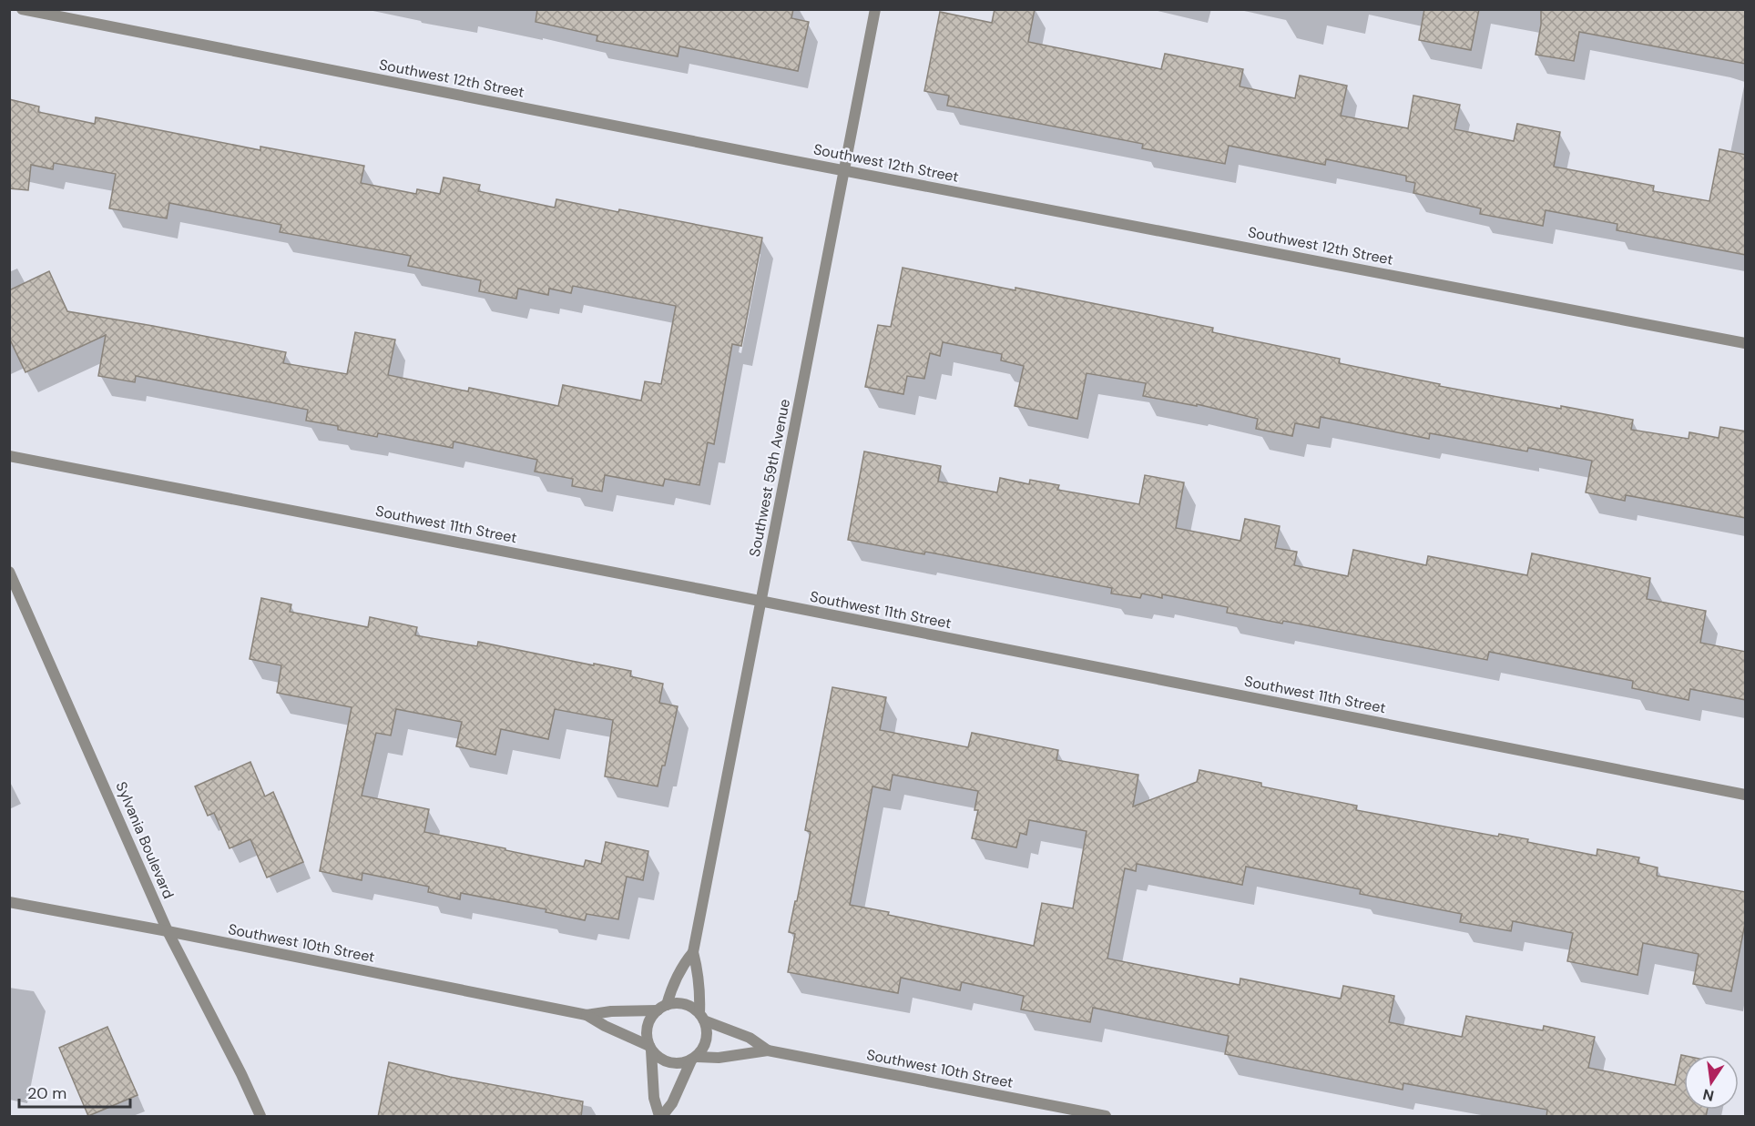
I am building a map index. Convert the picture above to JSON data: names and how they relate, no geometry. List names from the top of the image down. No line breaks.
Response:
{"streets":{"street":["Southwest 12th Street","Southwest 59th Avenue","Southwest 11th Street","Sylvania Boulevard","Southwest 10th Street"]},"crossings":[["Southwest 12th Street","Southwest 59th Avenue"],["Southwest 59th Avenue","Southwest 11th Street"],["Southwest 59th Avenue","Southwest 10th Street"],["Sylvania Boulevard","Southwest 10th Street"]],"scale_bar":"20 m","north":"bottom"}
